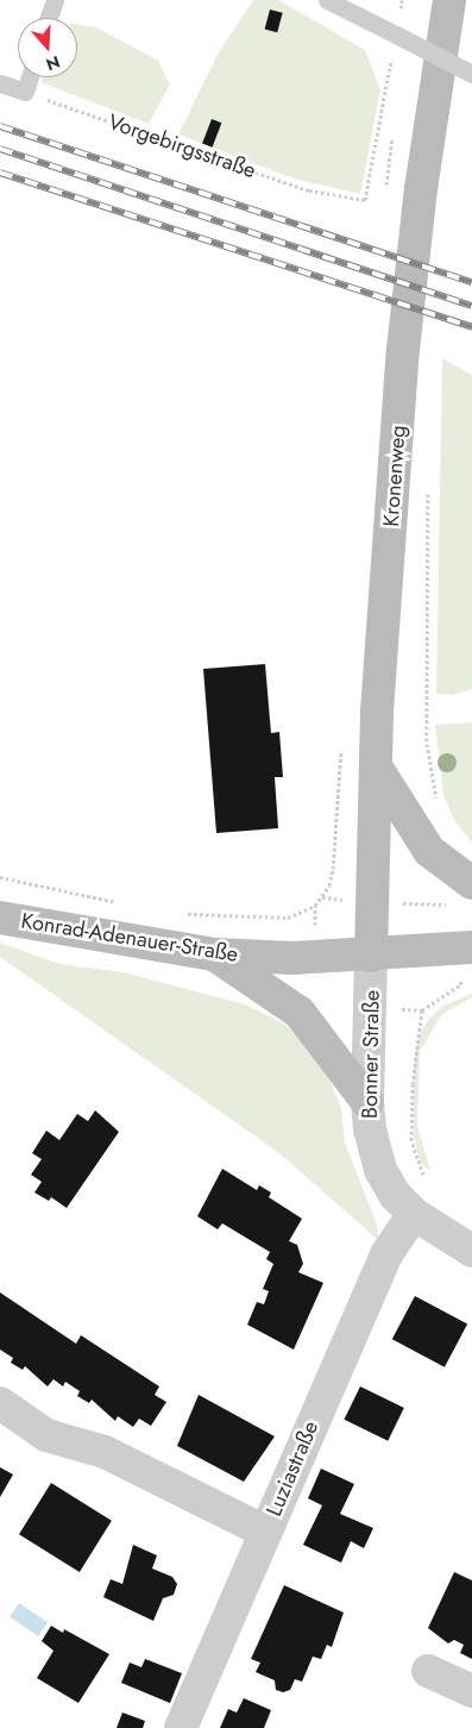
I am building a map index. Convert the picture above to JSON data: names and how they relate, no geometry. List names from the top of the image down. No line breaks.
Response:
{"streets":{"street":["Kronenweg","Konrad-Adenauer-Straße","Bonner Straße","Luziastraße"],"path":["Vorgebirgsstraße"]},"crossings":[["Kronenweg","Konrad-Adenauer-Straße"],["Kronenweg","Bonner Straße"],["Konrad-Adenauer-Straße","Bonner Straße"],["Bonner Straße","Luziastraße"]],"north":"bottom"}
